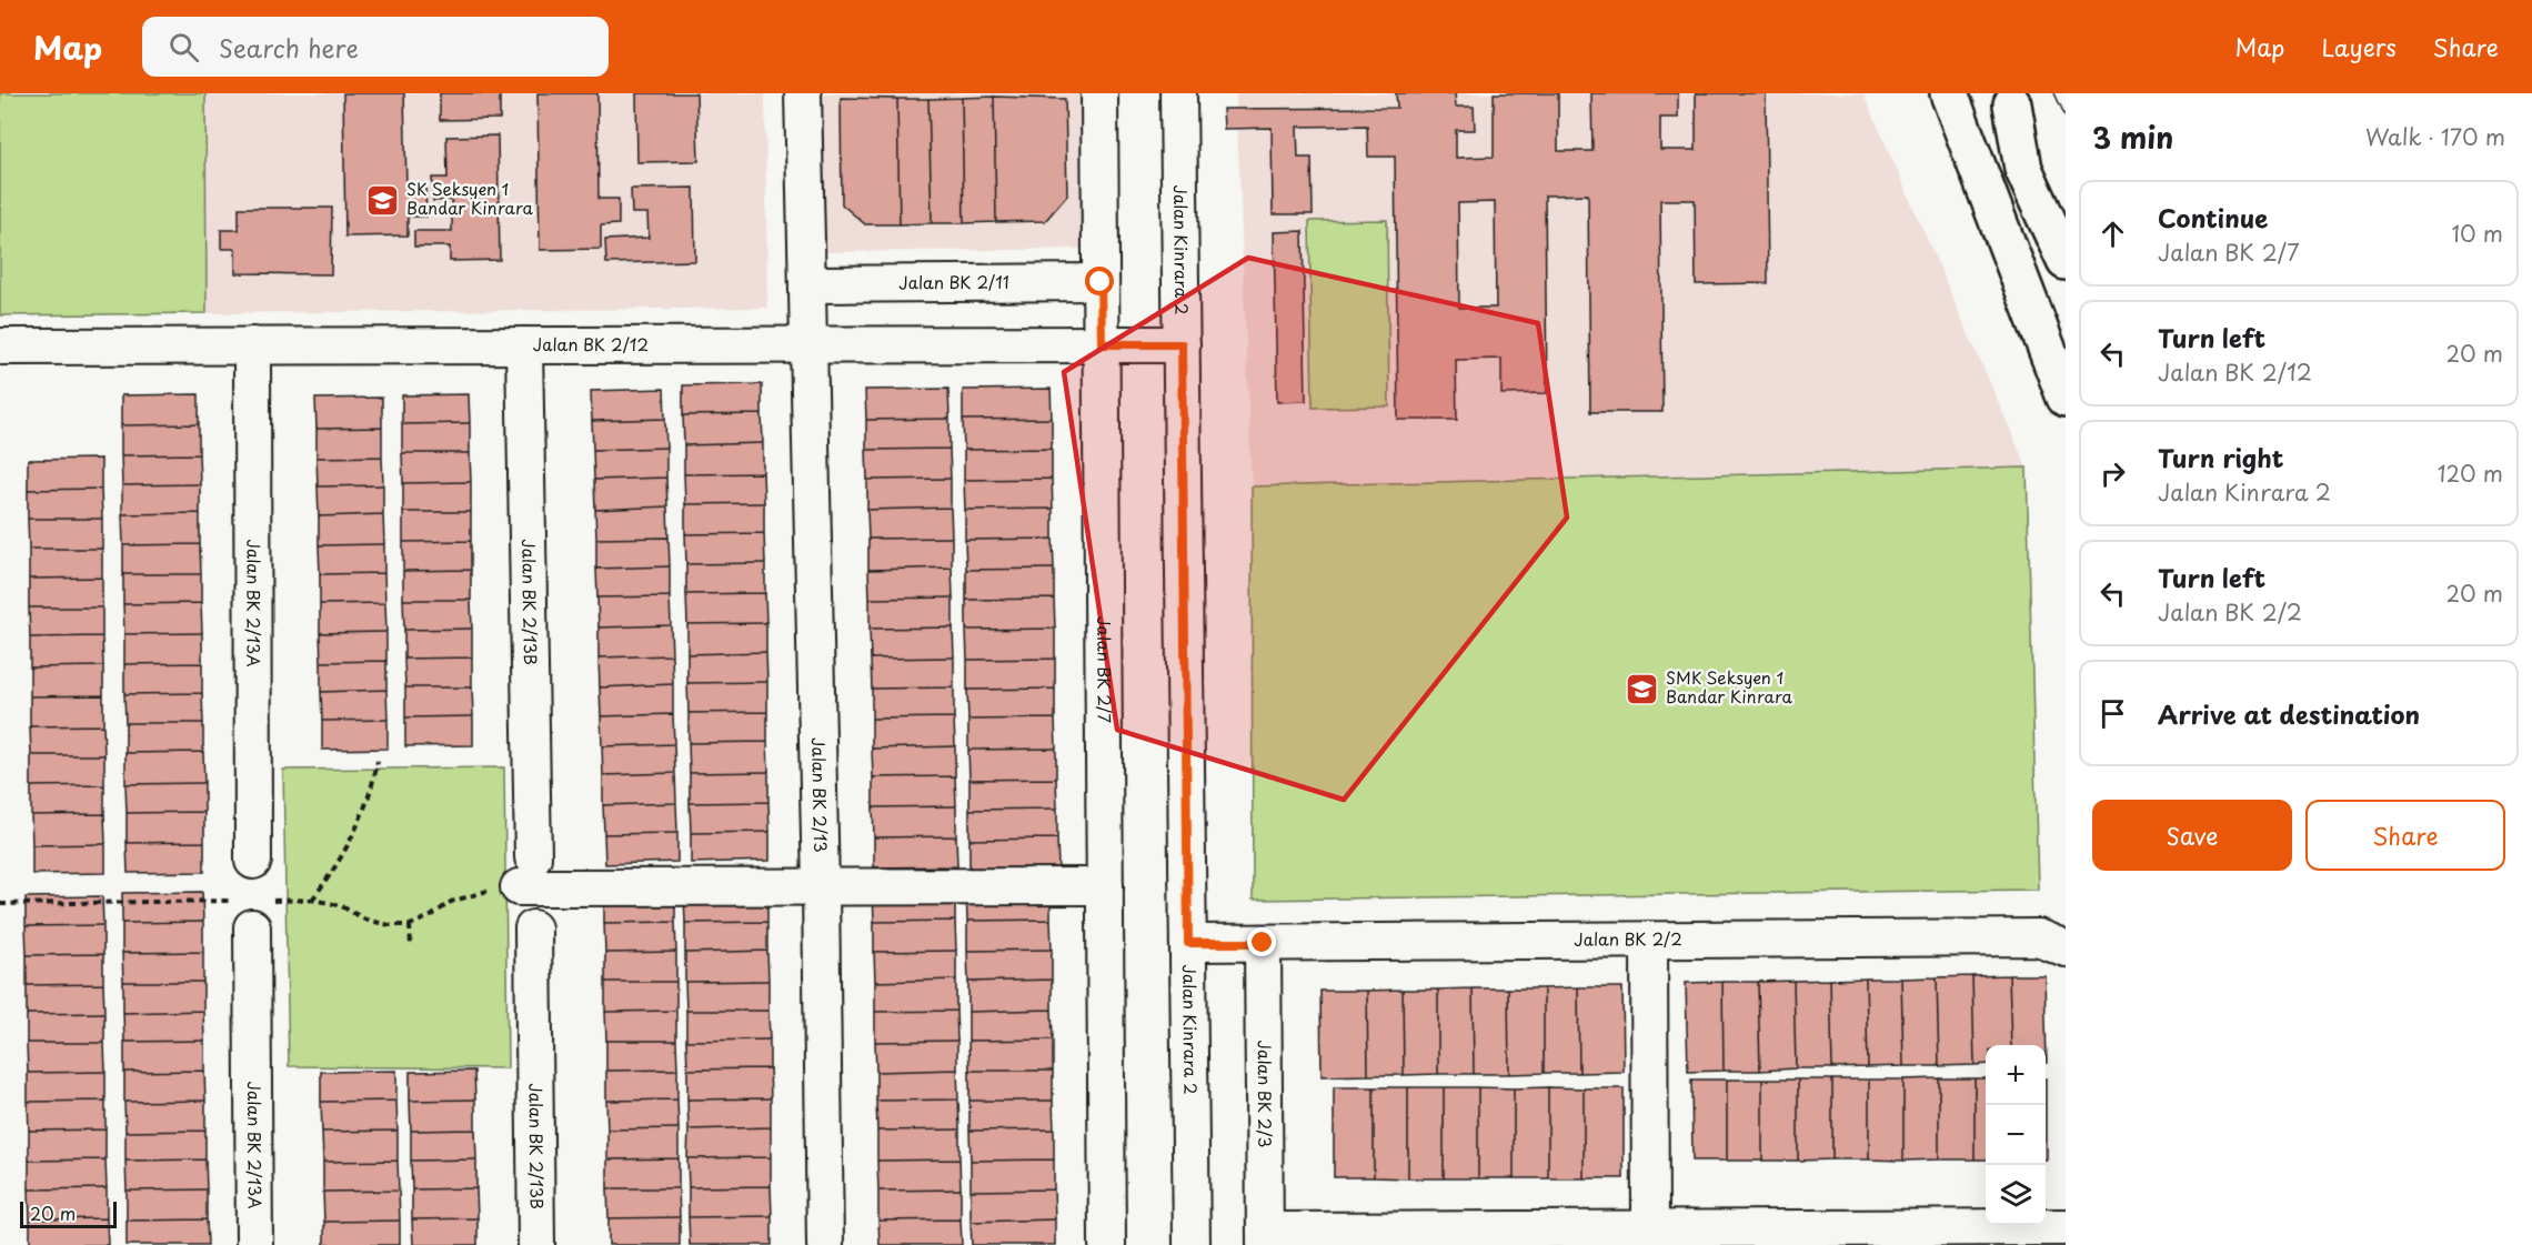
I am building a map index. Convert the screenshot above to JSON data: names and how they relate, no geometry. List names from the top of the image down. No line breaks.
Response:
{"streets":{"street":["Jalan Kinrara 2","Jalan BK 2/11","Jalan BK 2/12","Jalan BK 2/13B","Jalan BK 2/13A","Jalan BK 2/7","Jalan BK 2/13","Jalan BK 2/2","Jalan BK 2/3"]},"crossings":[["Jalan Kinrara 2","Jalan BK 2/12"],["Jalan Kinrara 2","Jalan BK 2/2"],["Jalan BK 2/11","Jalan BK 2/7"],["Jalan BK 2/12","Jalan BK 2/13B"],["Jalan BK 2/12","Jalan BK 2/13A"],["Jalan BK 2/12","Jalan BK 2/7"],["Jalan BK 2/12","Jalan BK 2/13"],["Jalan BK 2/2","Jalan BK 2/3"]],"places":{"school or university":["SK Seksyen 1 Bandar Kinrara","SMK Seksyen 1 Bandar Kinrara"]},"scale_bar":"20 m","page":{"header":"Map","search":"Search here","nav":["Map","Layers","Share"],"heading":["3 min","Walk · 170 m"],"list":[["Continue","Jalan BK 2/7","10 m"],["Turn left","Jalan BK 2/12","20 m"],["Turn right","Jalan Kinrara 2","120 m"],["Turn left","Jalan BK 2/2","20 m"],"Arrive at destination"],"buttons":["Save","Share"],"map_buttons":["+","−"],"scale":"20 m"}}
